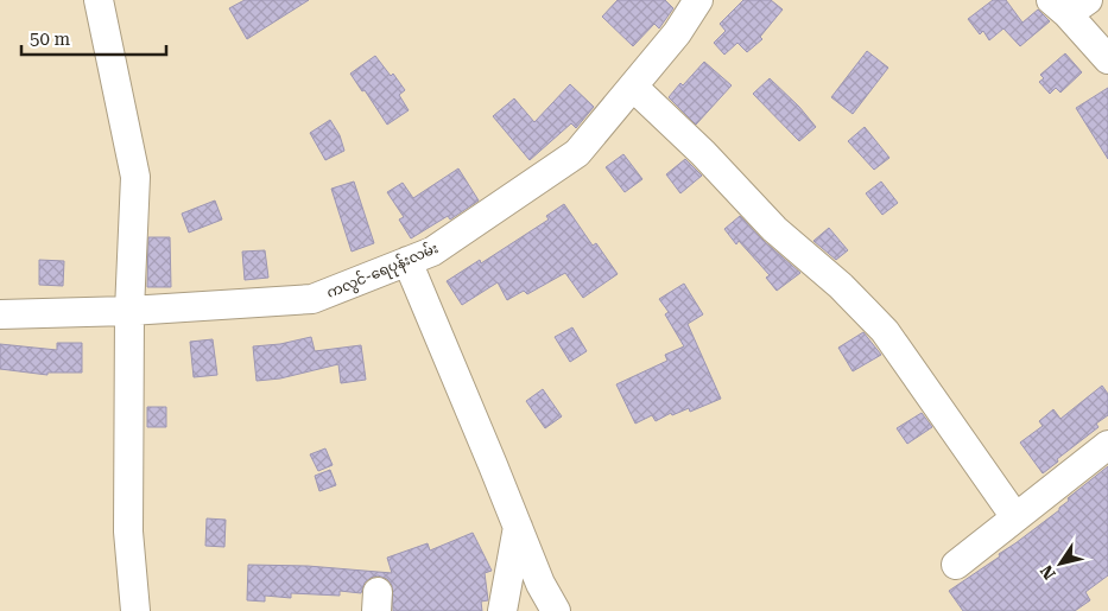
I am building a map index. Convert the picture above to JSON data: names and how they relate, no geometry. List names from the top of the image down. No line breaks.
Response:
{"streets":{"street":["ကလွင်-ရေပုန်းလမ်း"]},"scale_bar":"50 m","north":"bottom left"}
